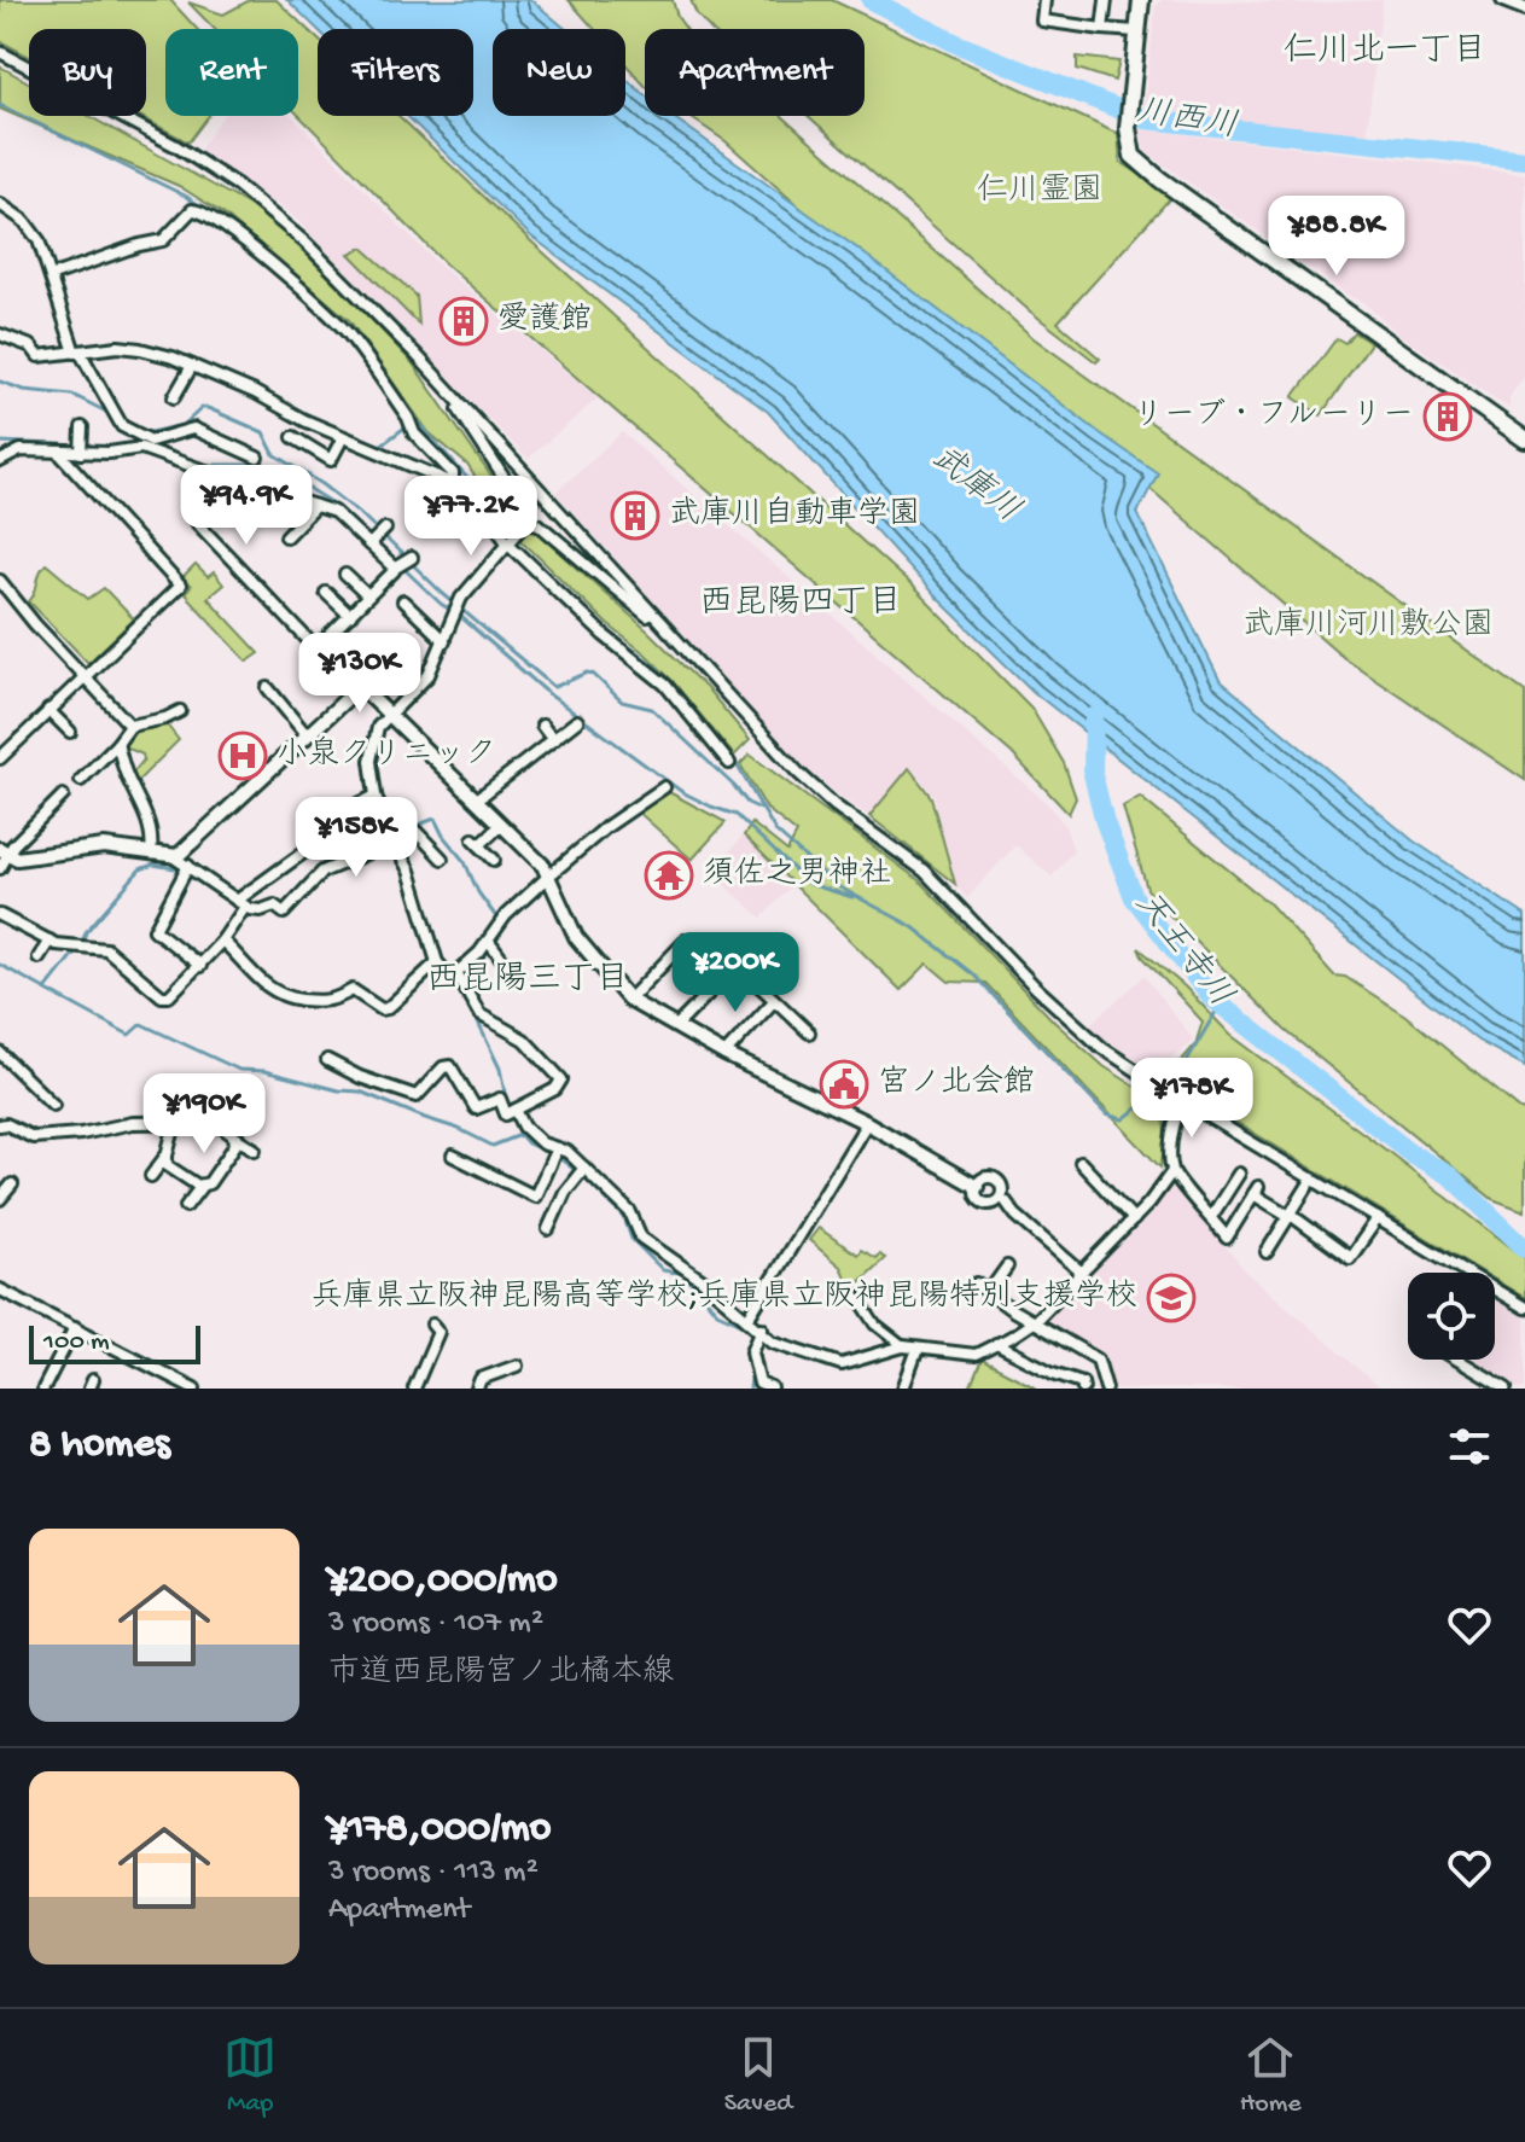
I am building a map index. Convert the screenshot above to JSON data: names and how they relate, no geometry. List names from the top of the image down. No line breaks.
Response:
{"districts":["仁川北一丁目","西昆陽四丁目","西昆陽三丁目"],"water":["川西川","武庫川","天王寺川"],"parks":["仁川霊園","武庫川河川敷公園"],"places":{"building":["愛護館","リーブ・フルーリー","武庫川自動車学園"],"hospital":["小泉クリニック"],"temple":["須佐之男神社"],"public building":["宮ノ北会館"],"school or university":["兵庫県立阪神昆陽高等学校;兵庫県立阪神昆陽特別支援学校"]},"scale_bar":"100 m","page":{"chip":["Buy","Rent","Filters","New","Apartment"],"price":["¥88.8K","¥94.9K","¥77.2K","¥130K","¥158K","¥200K","¥178K","¥190K"],"scale":"100 m","heading":"8 homes","list":[{"name":"¥200,000/mo","note":"3 rooms · 107 m² · 市道西昆陽宮ノ北橘本線"},{"name":"¥178,000/mo","note":"3 rooms · 113 m² · Apartment"}],"tabs":["Map","Saved","Home"]}}
